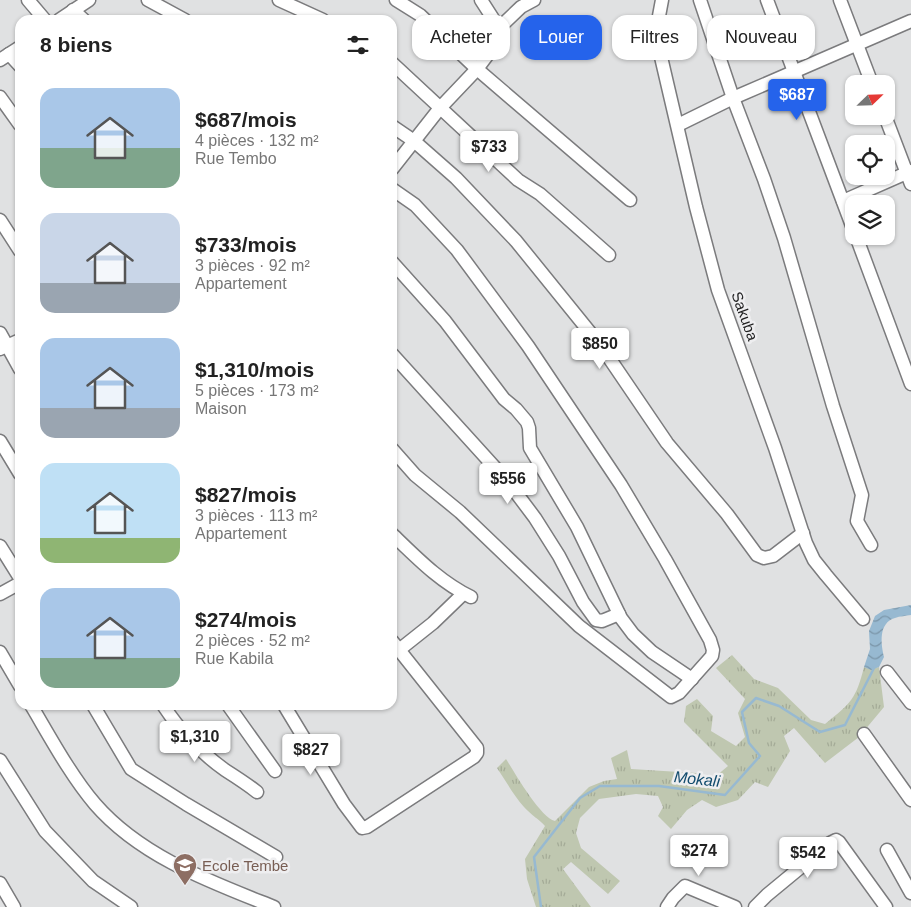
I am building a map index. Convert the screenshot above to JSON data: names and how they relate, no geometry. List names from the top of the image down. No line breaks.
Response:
{"streets":{"street":["Sakuba"]},"water":["Mokali"],"places":{"school or university":["Ecole Tembe"]},"north":"top right","page":{"chip":["Acheter","Louer","Filtres","Nouveau"],"heading":"8 biens","list":[{"name":"$687/mois","note":"4 pièces · 132 m² · Rue Tembo"},{"name":"$733/mois","note":"3 pièces · 92 m² · Appartement"},{"name":"$1,310/mois","note":"5 pièces · 173 m² · Maison"},{"name":"$827/mois","note":"3 pièces · 113 m² · Appartement"},{"name":"$274/mois","note":"2 pièces · 52 m² · Rue Kabila"}],"price":["$687","$733","$850","$556","$1,310","$827","$274","$542"]}}
